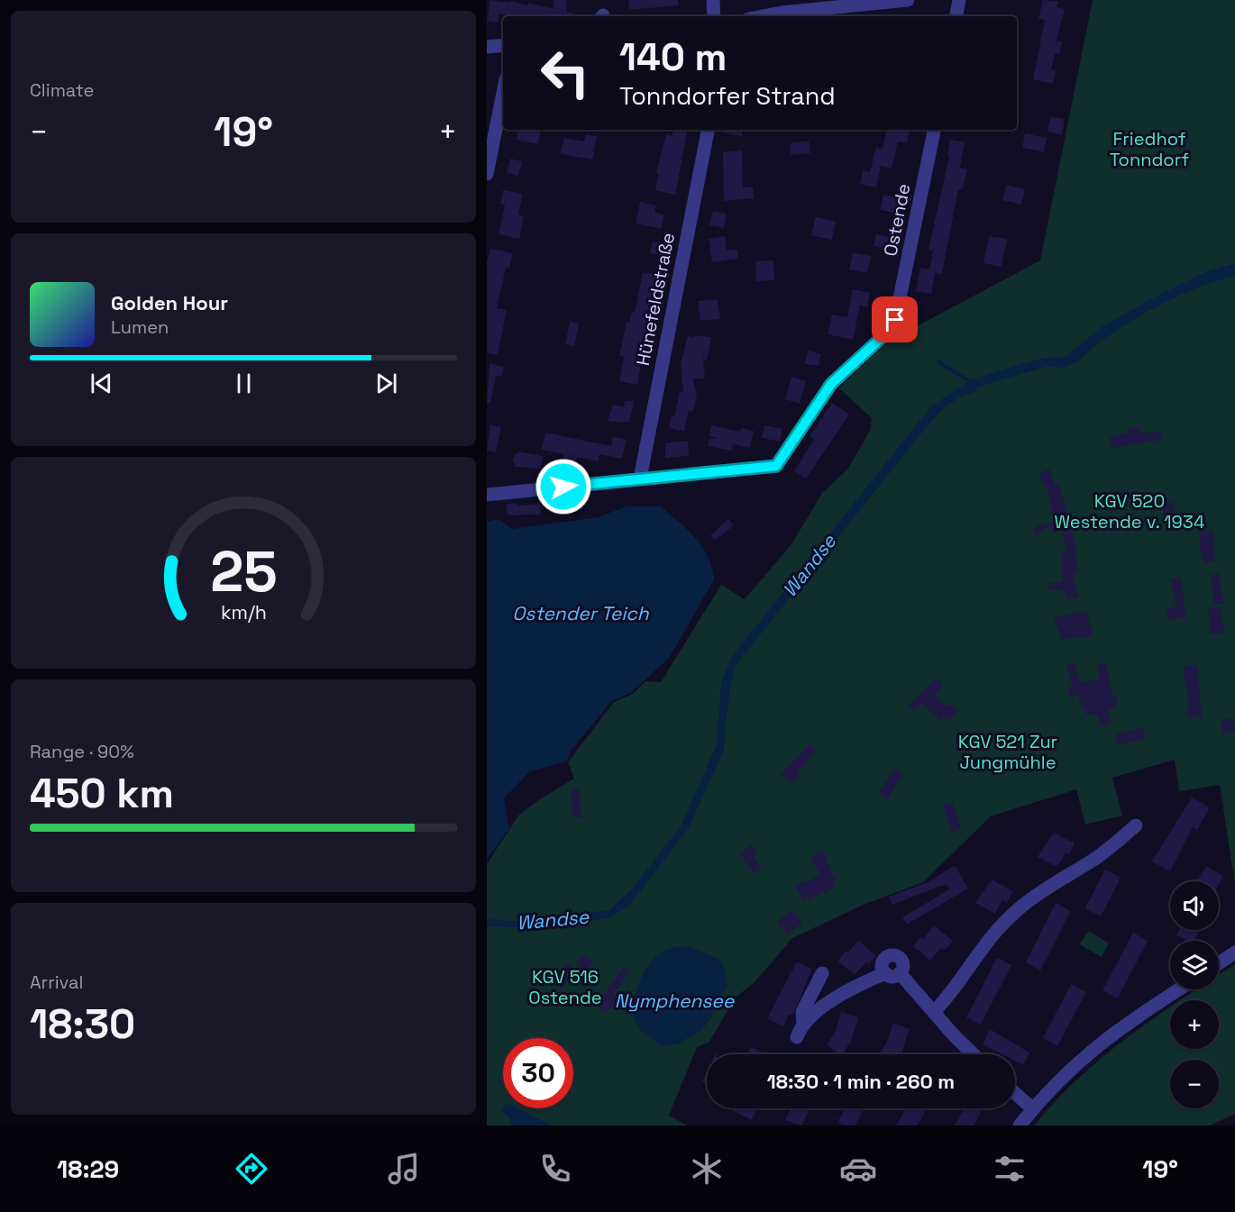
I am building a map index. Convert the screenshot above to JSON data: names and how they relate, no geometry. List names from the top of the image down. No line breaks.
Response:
{"streets":{"street":["Ostende","Hünefeldstraße"]},"crossings":[["Ostende","Hünefeldstraße"]],"water":["Wandse","Ostender Teich","Nymphensee"],"parks":["Friedhof Tonndorf","KGV 520 Westende v. 1934","KGV 521 Zur Jungmühle","KGV 516 Ostende"],"page":{"tile":["Climate",["Range · 90%","450 km"],["Arrival","18:30"]],"turn":["140 m","Tonndorfer Strand"],"heat":["−","19°","+"],"song":["Golden Hour","Lumen"],"map_buttons":["+","−"],"limit":"30","trip":"18:30 · 1 min · 260 m","tabs":["18:29","19°"],"gauge":["25","km/h"]}}
